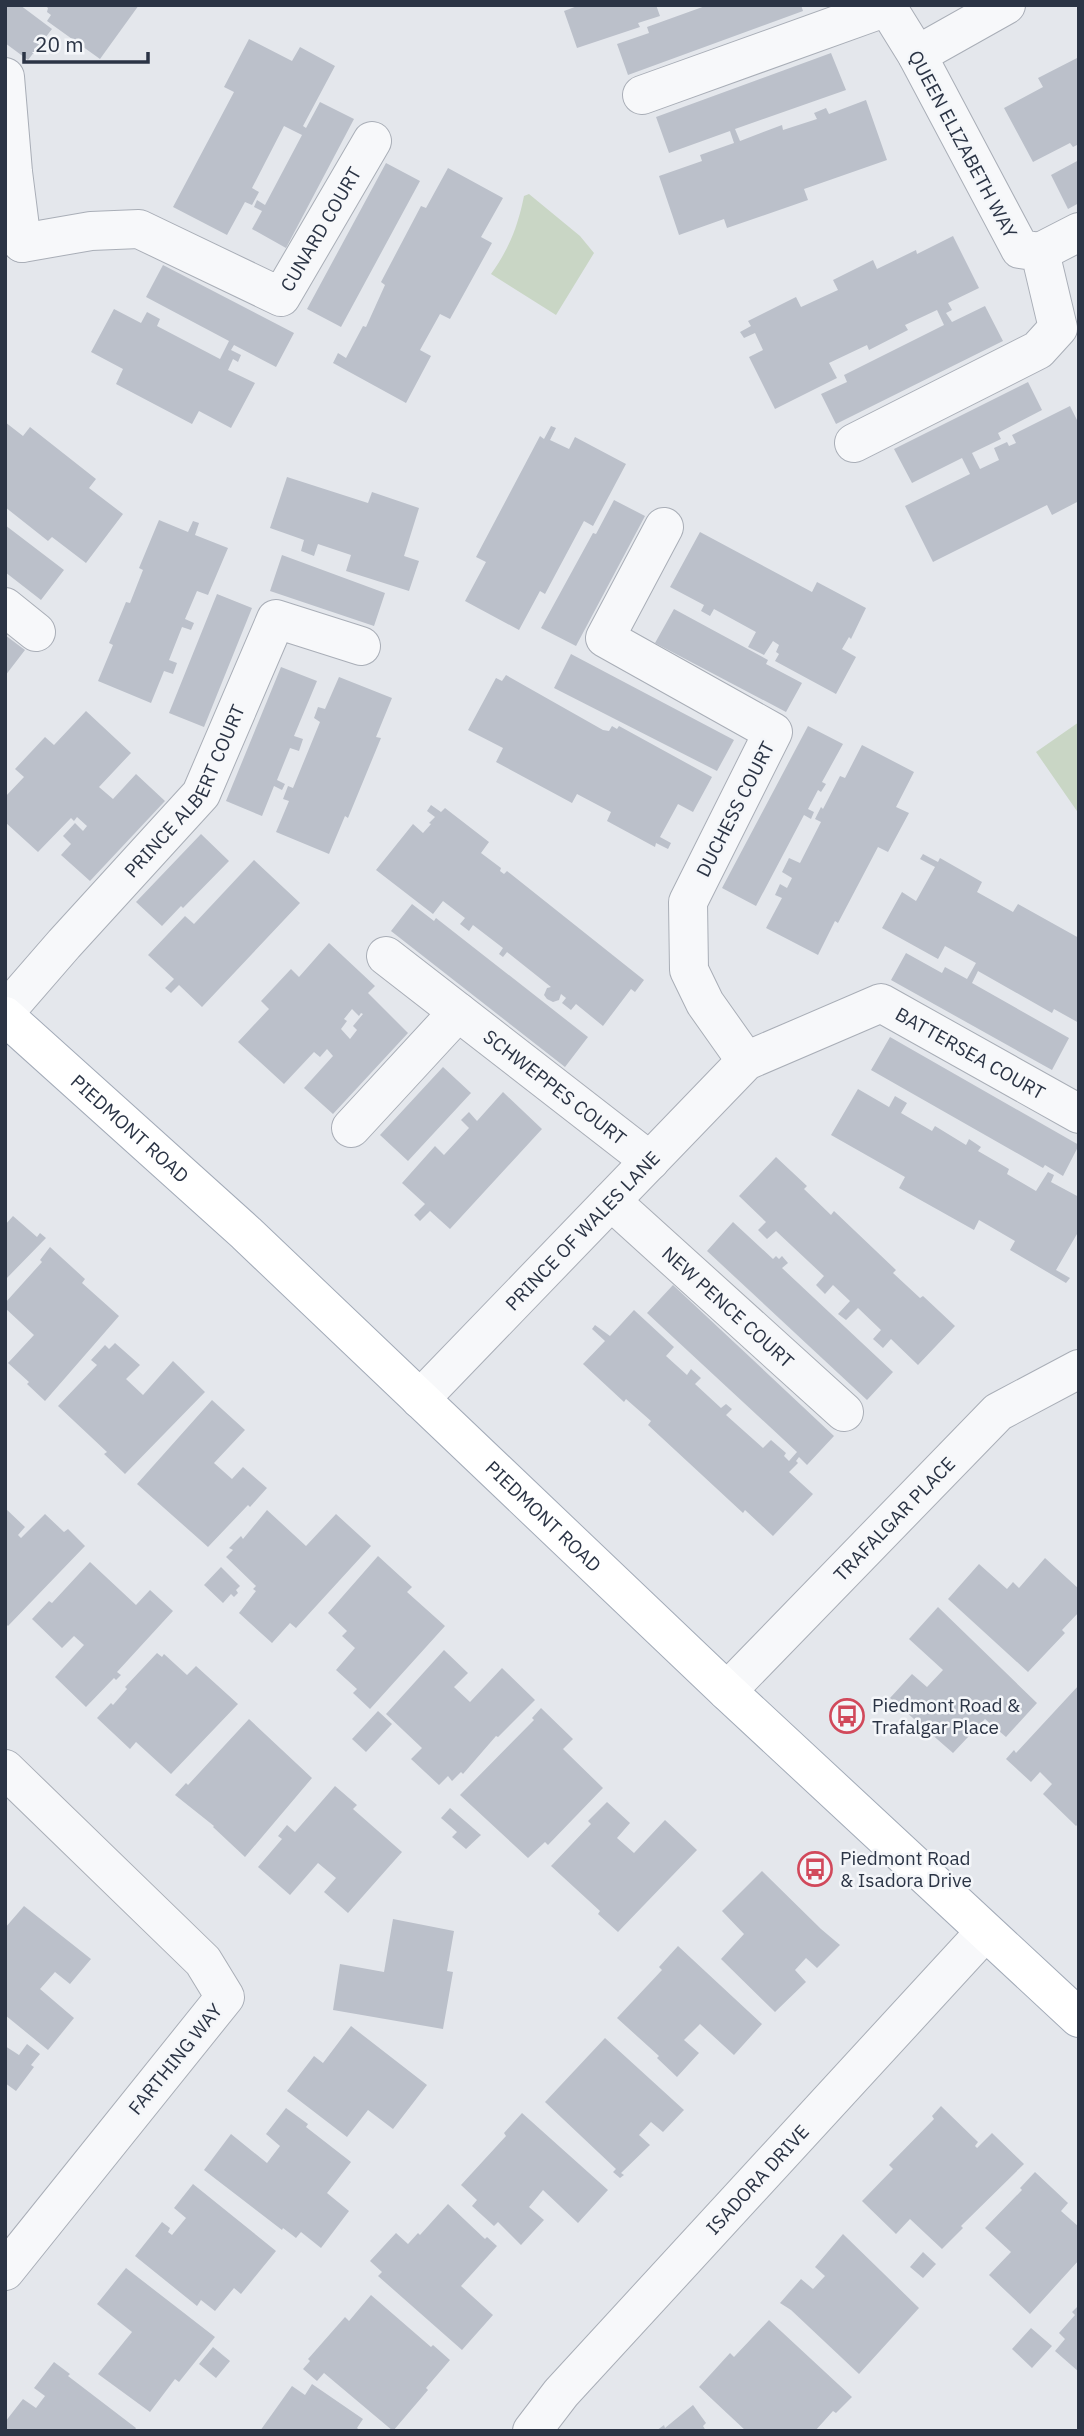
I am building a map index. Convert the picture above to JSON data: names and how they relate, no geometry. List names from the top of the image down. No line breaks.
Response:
{"streets":{"main road":["PIEDMONT ROAD"],"street":["QUEEN ELIZABETH WAY","CUNARD COURT","PRINCE ALBERT COURT","DUCHESS COURT","BATTERSEA COURT","SCHWEPPES COURT","PRINCE OF WALES LANE","NEW PENCE COURT","TRAFALGAR PLACE","FARTHING WAY","ISADORA DRIVE"]},"crossings":[["PRINCE ALBERT COURT","PIEDMONT ROAD"],["DUCHESS COURT","BATTERSEA COURT"],["DUCHESS COURT","PRINCE OF WALES LANE"],["BATTERSEA COURT","PRINCE OF WALES LANE"],["SCHWEPPES COURT","PRINCE OF WALES LANE"],["PIEDMONT ROAD","PRINCE OF WALES LANE"],["PIEDMONT ROAD","TRAFALGAR PLACE"],["PIEDMONT ROAD","ISADORA DRIVE"],["PRINCE OF WALES LANE","NEW PENCE COURT"]],"places":{"bus stop":["Piedmont Road & Trafalgar Place","Piedmont Road & Isadora Drive"]},"scale_bar":"20 m"}
